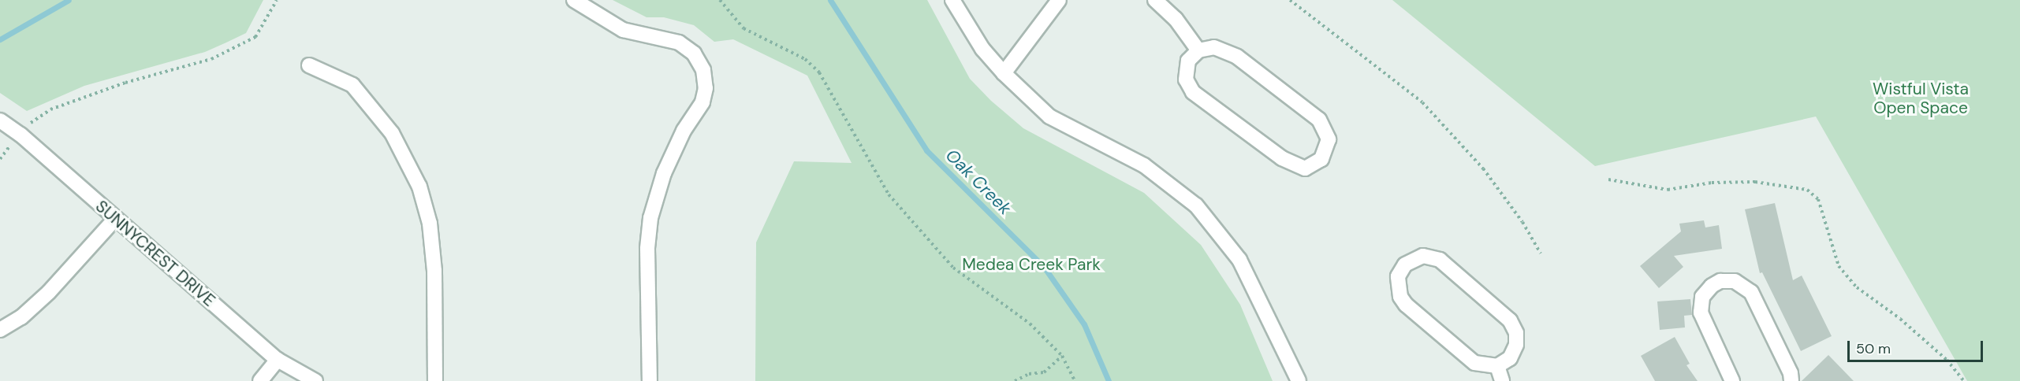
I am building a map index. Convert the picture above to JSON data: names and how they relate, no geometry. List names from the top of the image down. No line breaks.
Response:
{"streets":{"street":["SUNNYCREST DRIVE"]},"water":["Oak Creek"],"parks":["Wistful Vista Open Space","Medea Creek Park"],"scale_bar":"50 m"}
